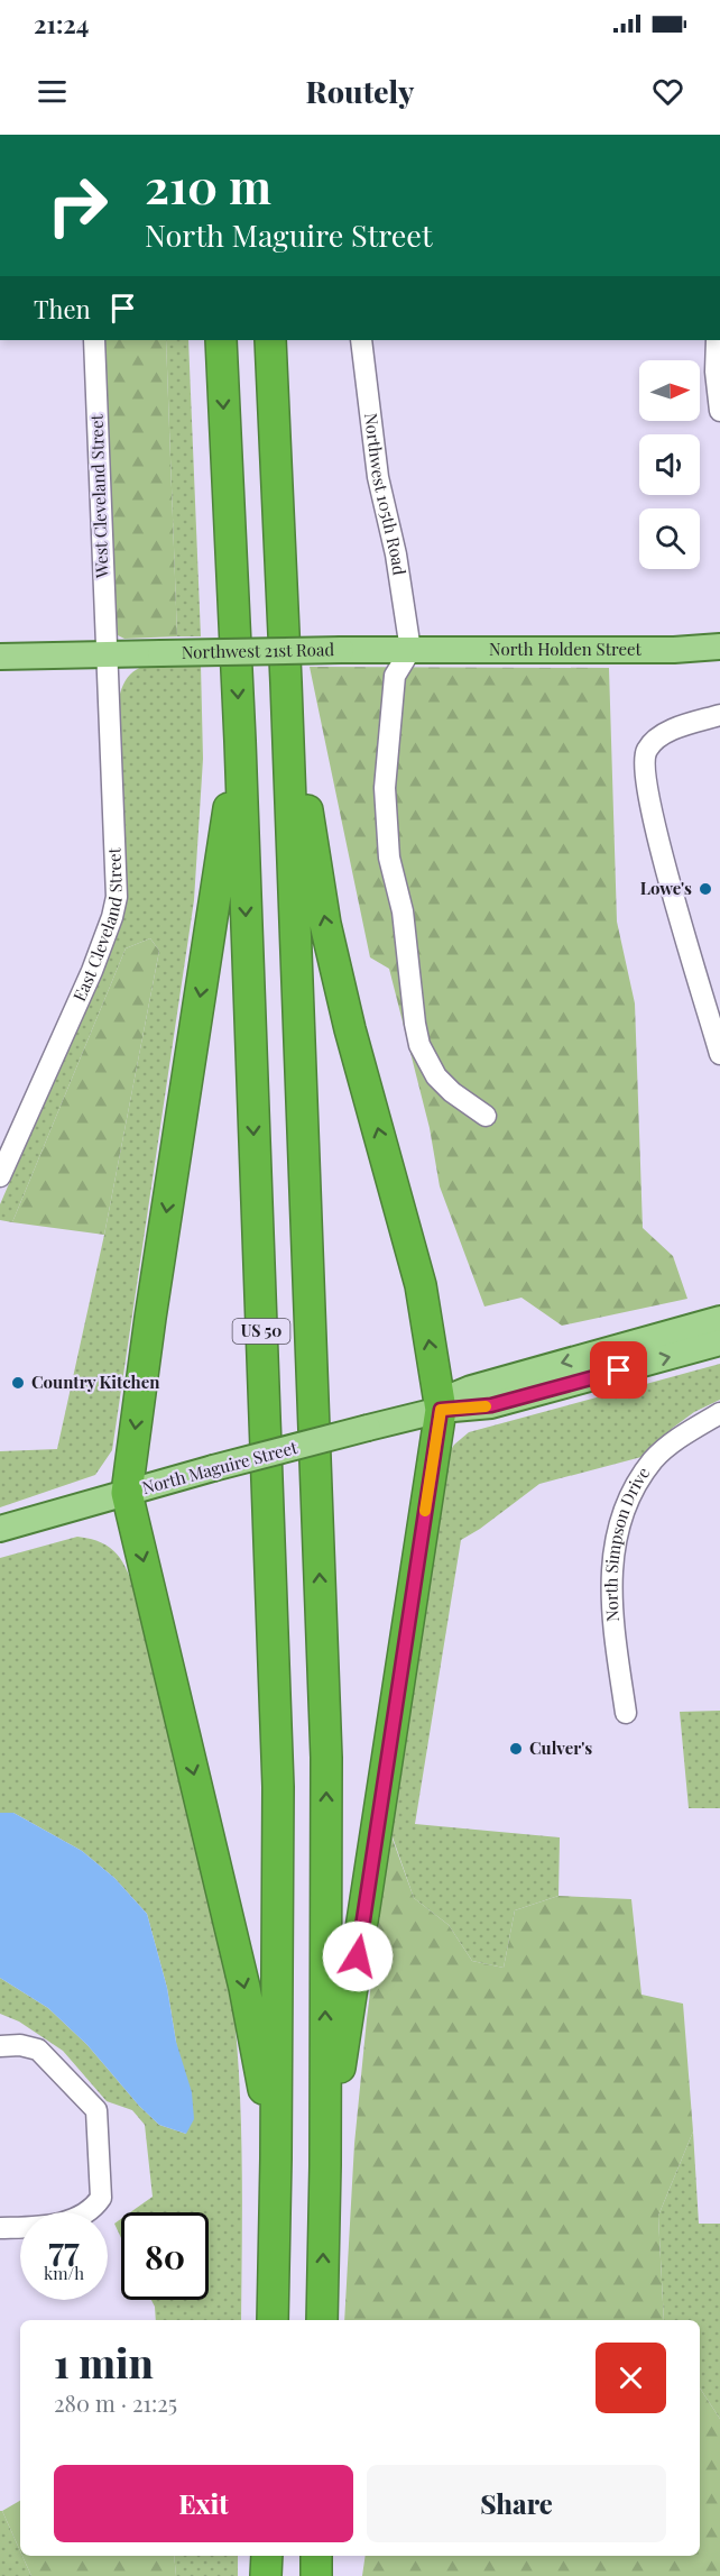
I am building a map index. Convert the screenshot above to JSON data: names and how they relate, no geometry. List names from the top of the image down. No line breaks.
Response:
{"streets":{"highway":["US 50"],"main road":["North Holden Street","Northwest 21st Road","North Maguire Street"],"street":["Northwest 105th Road","West Cleveland Street","East Cleveland Street","North Simpson Drive"]},"crossings":[["Northwest 105th Road","North Holden Street"],["Northwest 105th Road","Northwest 21st Road"],["West Cleveland Street","Northwest 21st Road"],["West Cleveland Street","East Cleveland Street"],["North Holden Street","Northwest 21st Road"],["Northwest 21st Road","East Cleveland Street"]],"places":["Lowe's","Country Kitchen","Culver's"],"north":"right","page":{"status":"21:24","header":"Routely","turn":["210 m","North Maguire Street"],"then":"Then","speed":"77 km/h","limit":"80","heading":["1 min","280 m · 21:25"],"buttons":["Exit","Share"]}}
